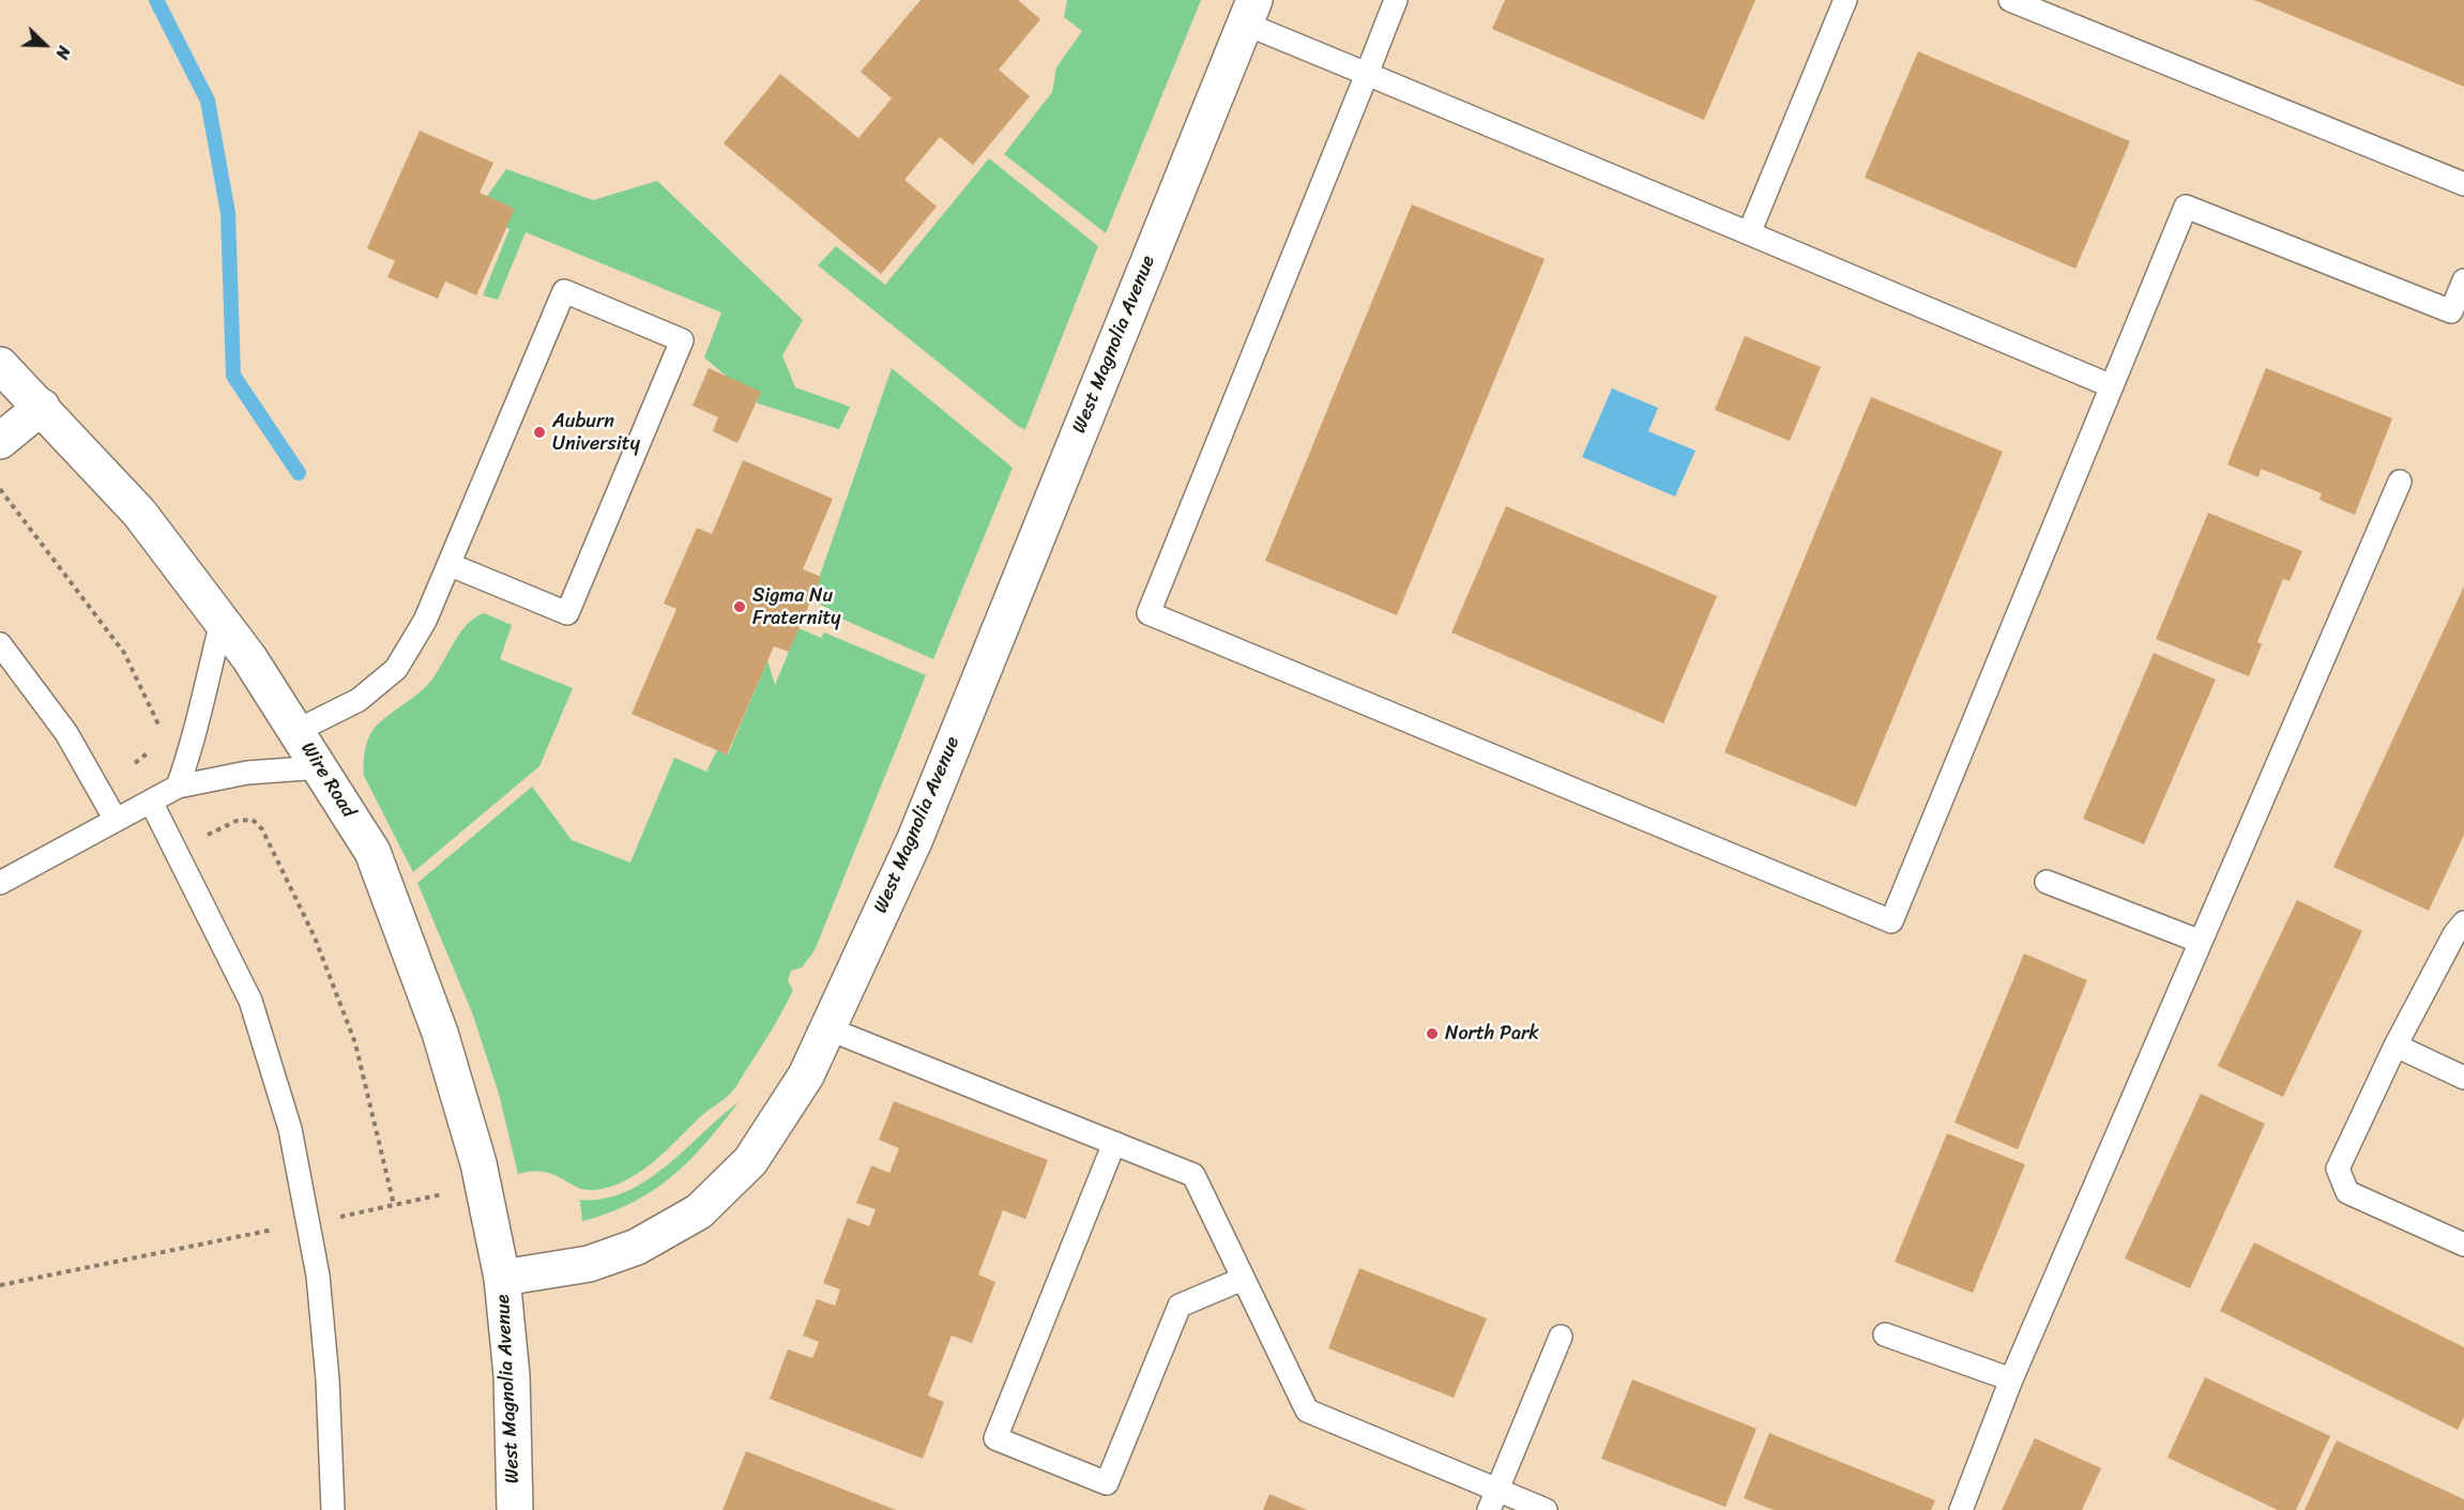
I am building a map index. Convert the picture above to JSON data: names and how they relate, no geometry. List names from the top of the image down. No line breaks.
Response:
{"streets":{"street":["West Magnolia Avenue","Wire Road"]},"crossings":[["West Magnolia Avenue","Wire Road"]],"places":["Auburn University","Sigma Nu Fraternity","North Park"],"north":"bottom right"}
